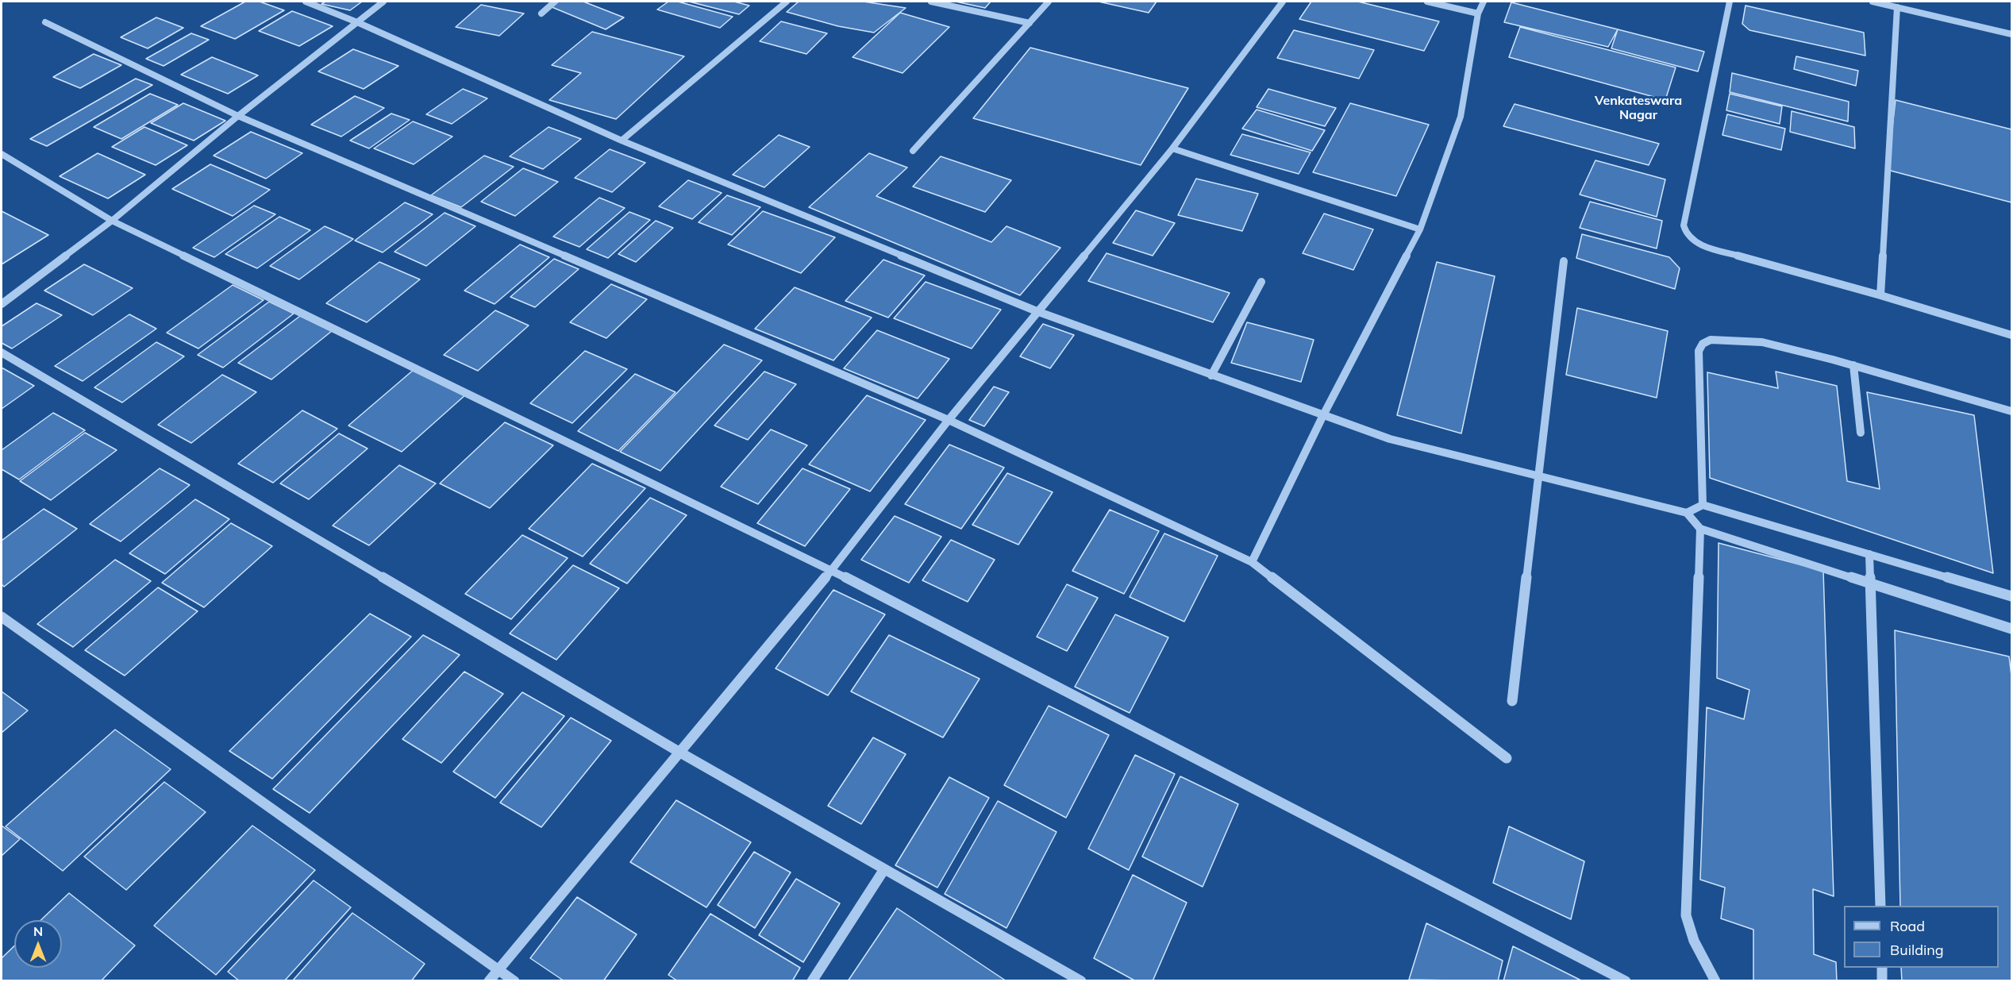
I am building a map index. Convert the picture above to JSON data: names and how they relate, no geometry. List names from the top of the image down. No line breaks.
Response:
{"districts":["Venkateswara Nagar"],"legend":["Road","Building"],"north":"top"}
